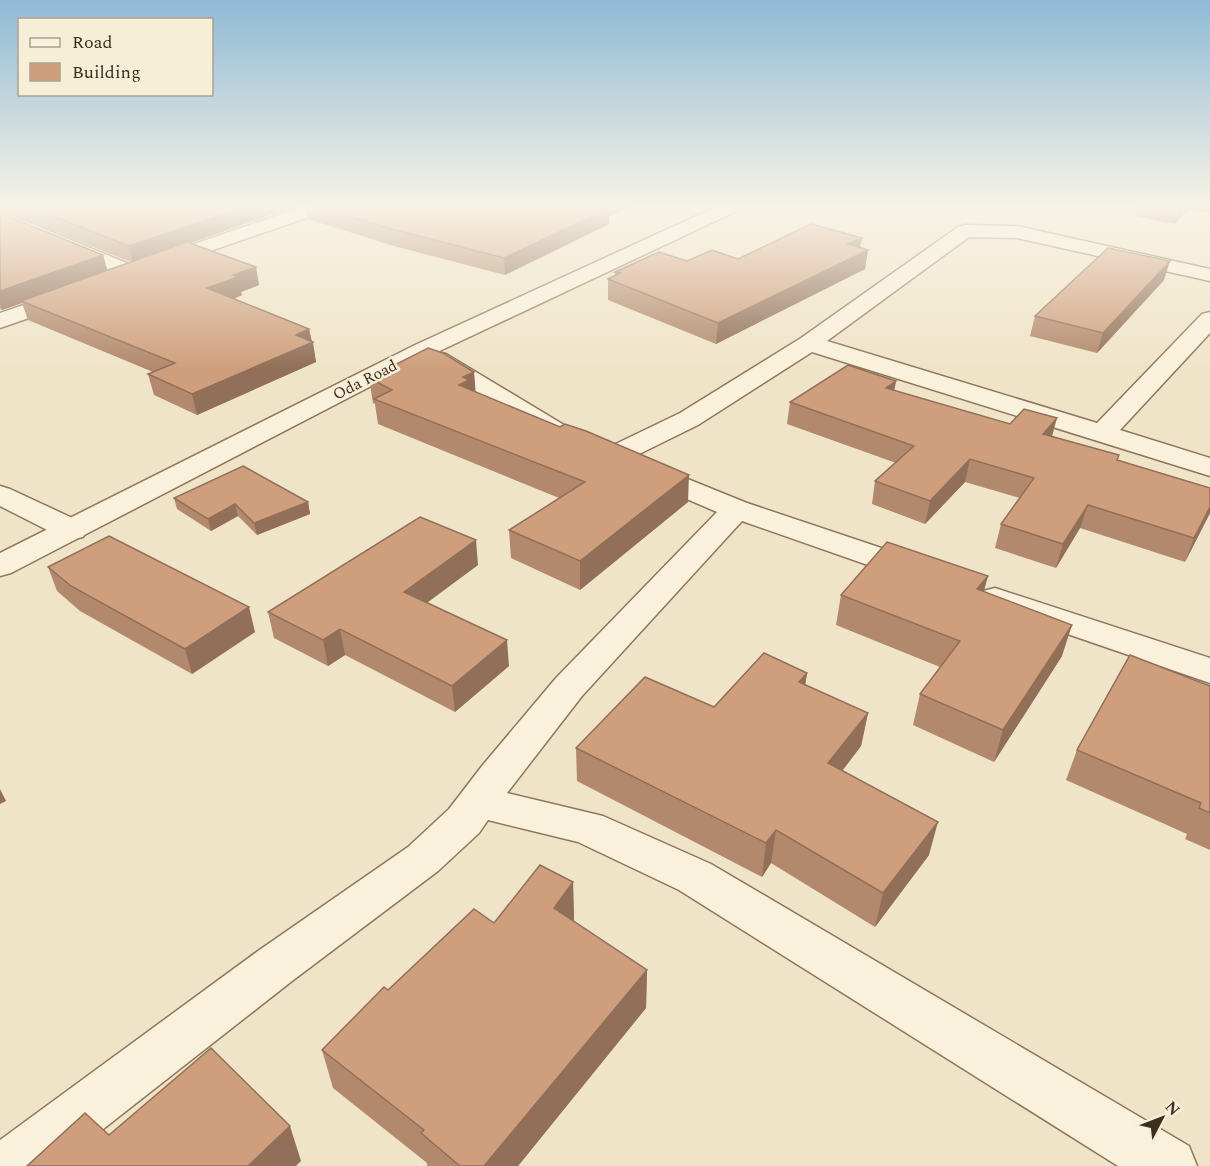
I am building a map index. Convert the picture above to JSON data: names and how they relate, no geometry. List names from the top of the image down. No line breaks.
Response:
{"streets":{"street":["Oda Road"]},"legend":["Road","Building"],"north":"top right"}
